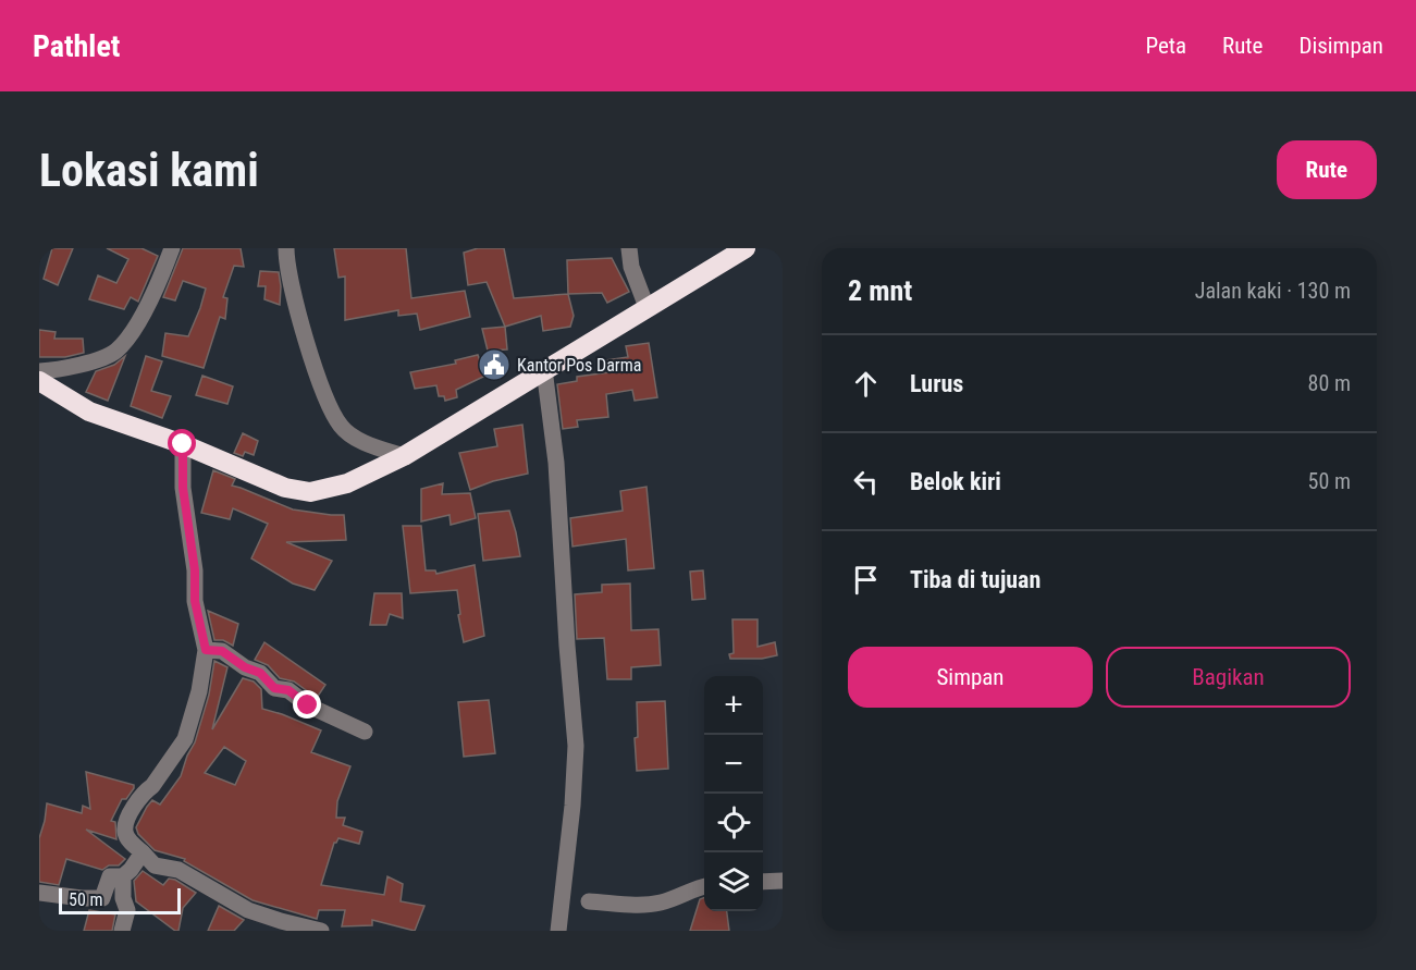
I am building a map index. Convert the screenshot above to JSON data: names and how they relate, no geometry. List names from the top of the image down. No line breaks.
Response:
{"places":{"public building":["Kantor Pos Darma"]},"scale_bar":"50 m","page":{"header":"Pathlet","nav":["Peta","Rute","Disimpan"],"buttons":["Rute",["Simpan","Bagikan"]],"title":"Lokasi kami","heading":["2 mnt","Jalan kaki · 130 m"],"list":[["Lurus","80 m"],["Belok kiri","50 m"],"Tiba di tujuan"],"map_buttons":["+","−"],"scale":"50 m"}}
